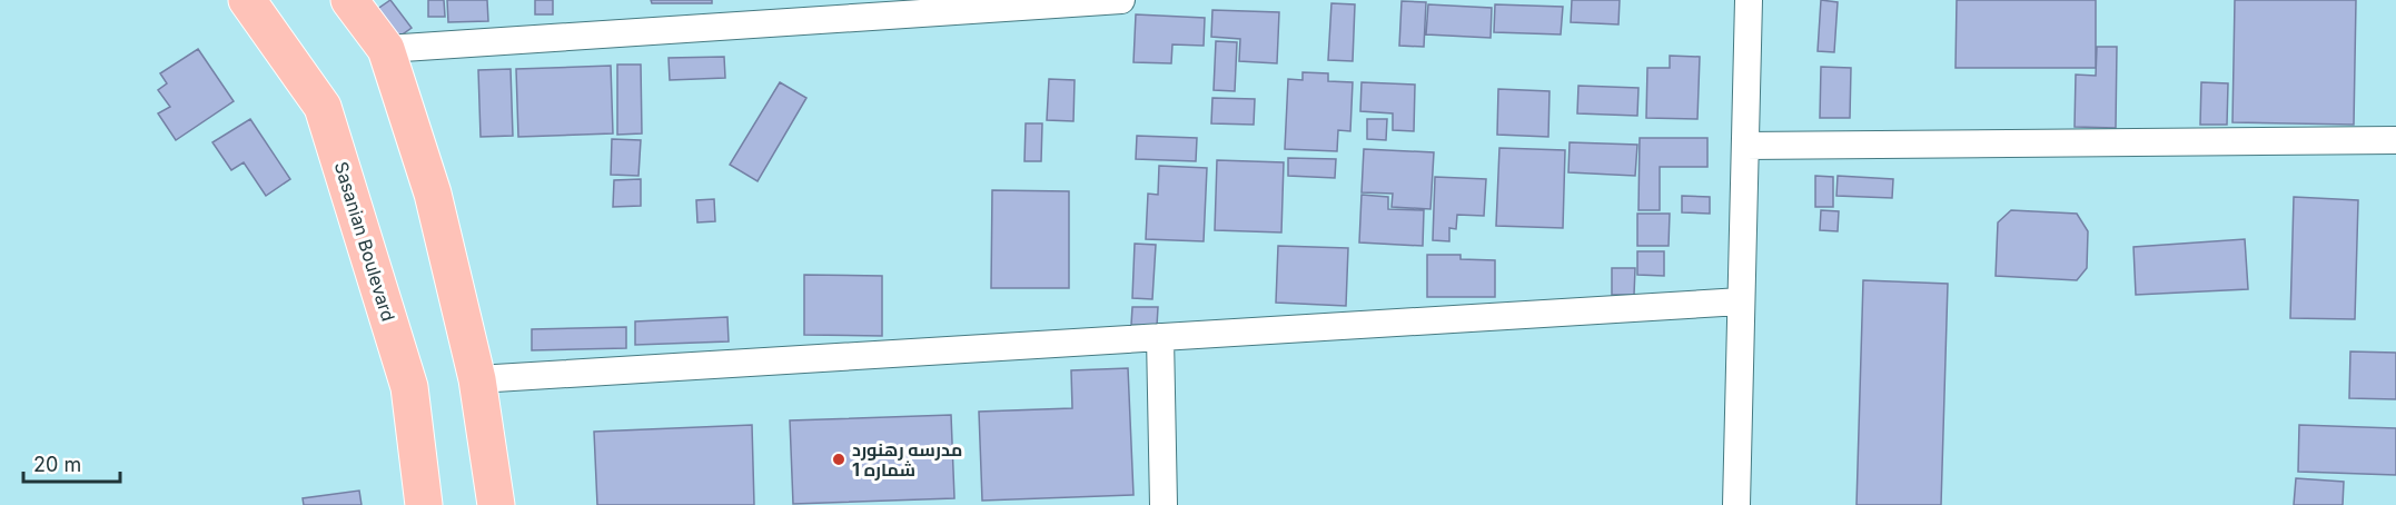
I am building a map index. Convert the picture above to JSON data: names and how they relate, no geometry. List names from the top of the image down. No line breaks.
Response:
{"streets":{"highway":["Sasanian Boulevard"]},"places":["مدرسه رهنورد شماره 1"],"scale_bar":"20 m"}
